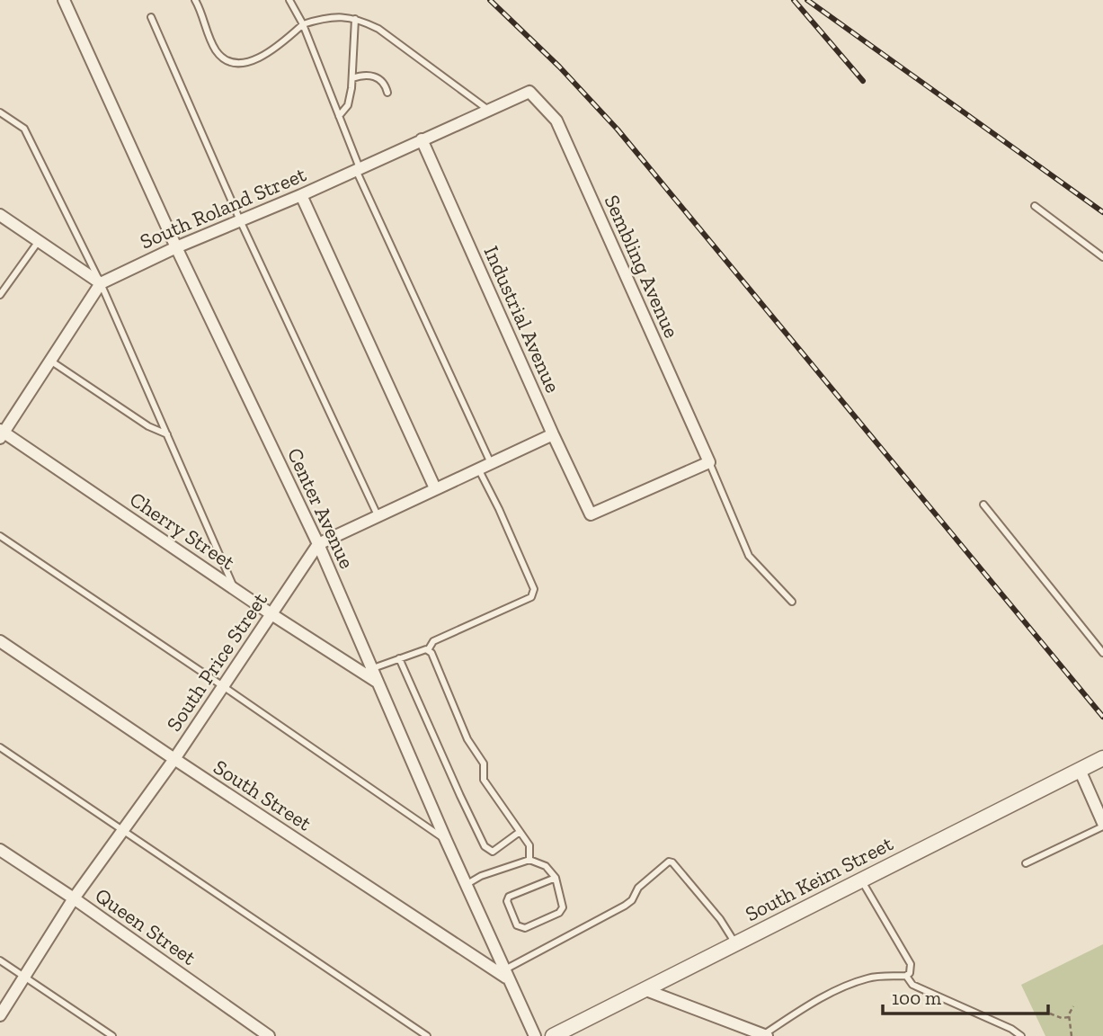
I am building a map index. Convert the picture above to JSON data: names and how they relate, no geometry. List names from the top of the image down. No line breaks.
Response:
{"streets":{"street":["South Roland Street","Sembling Avenue","Industrial Avenue","Center Avenue","Cherry Street","South Price Street","South Street","South Keim Street","Queen Street"]},"crossings":[["South Roland Street","Sembling Avenue"],["South Roland Street","Industrial Avenue"],["South Roland Street","Center Avenue"],["Sembling Avenue","Industrial Avenue"],["Center Avenue","Cherry Street"],["Center Avenue","South Price Street"],["Center Avenue","South Street"],["Cherry Street","South Price Street"],["South Price Street","South Street"],["South Price Street","Queen Street"]],"scale_bar":"100 m"}
